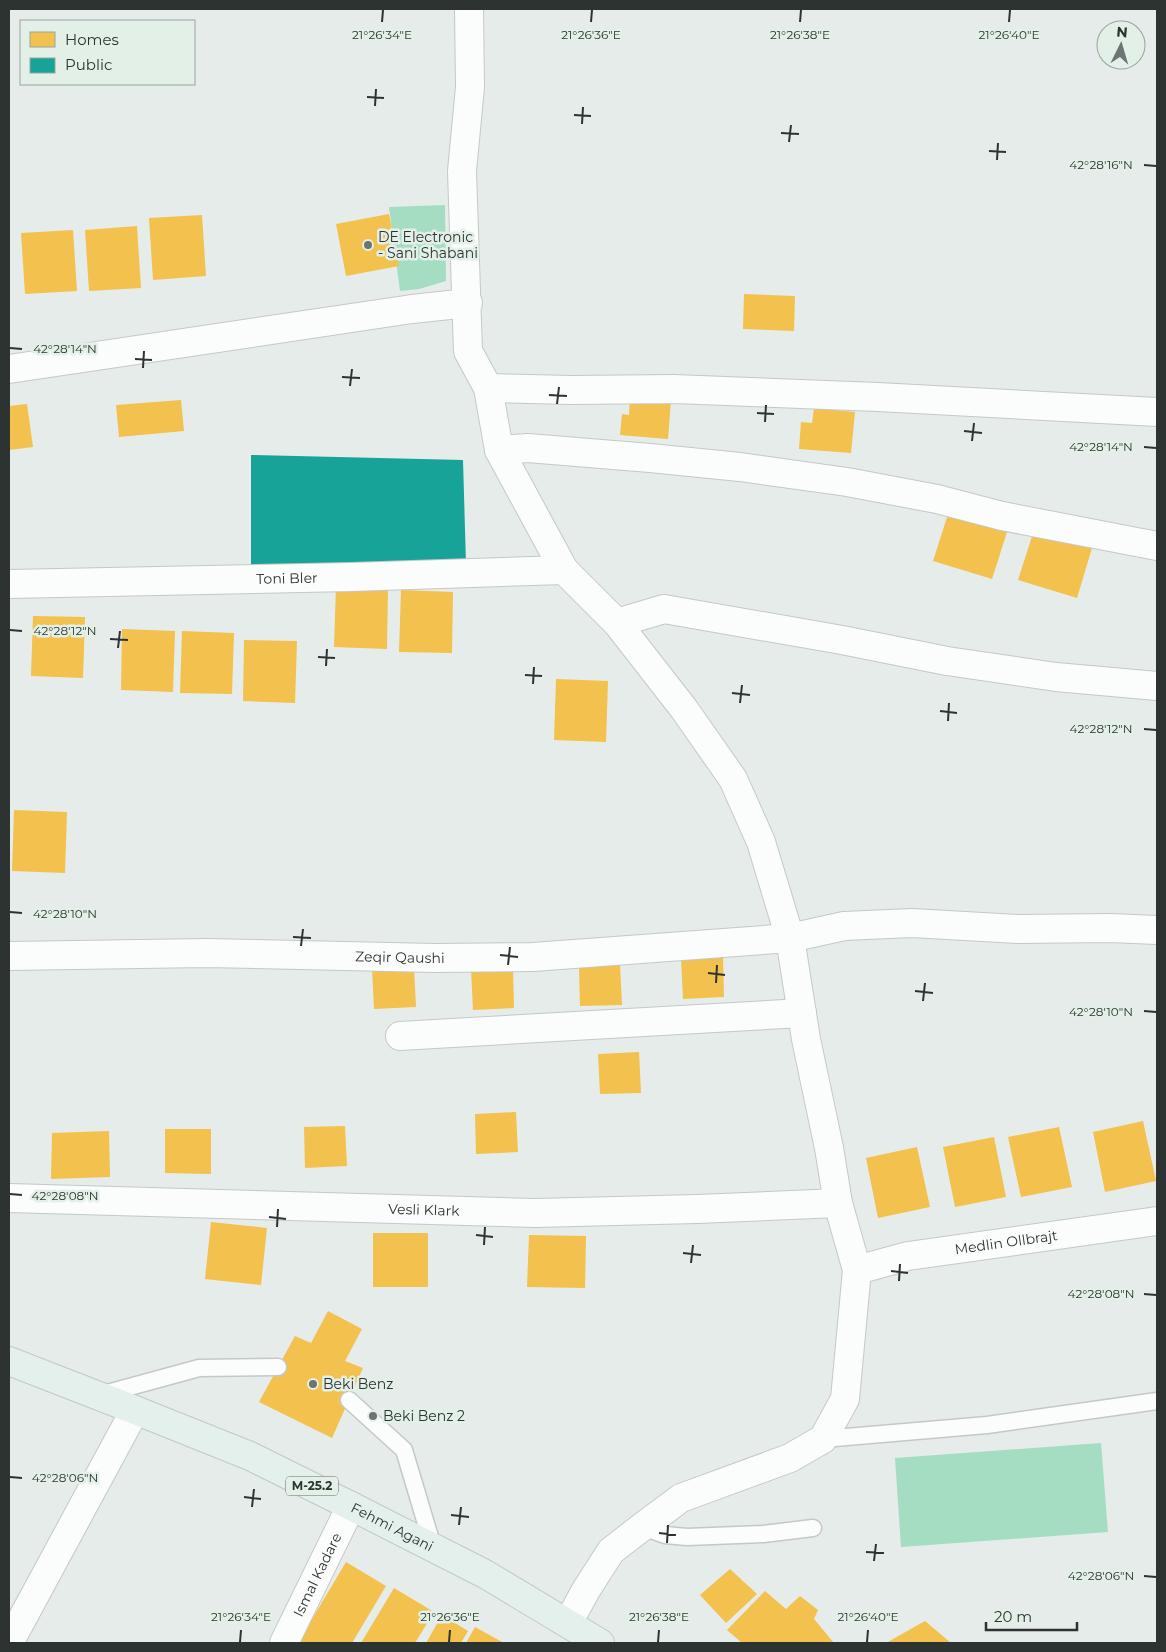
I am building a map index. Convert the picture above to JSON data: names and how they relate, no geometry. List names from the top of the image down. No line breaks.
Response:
{"streets":{"main road":["M-25.2","Fehmi Agani"],"street":["Toni Bler","Zeqir Qaushi","Vesli Klark","Medlin Ollbrajt","Ismal Kadare"]},"crossings":[["Fehmi Agani","Ismal Kadare"]],"places":["DE Electronic - Sani Shabani","Beki Benz","Beki Benz 2"],"legend":["Homes","Public"],"scale_bar":"20 m","north":"top","coordinates":["21°26'34\"E","21°26'36\"E","21°26'38\"E","21°26'40\"E","42°28'16\"N","42°28'14\"N","42°28'12\"N","42°28'10\"N","42°28'08\"N","42°28'06\"N"]}
